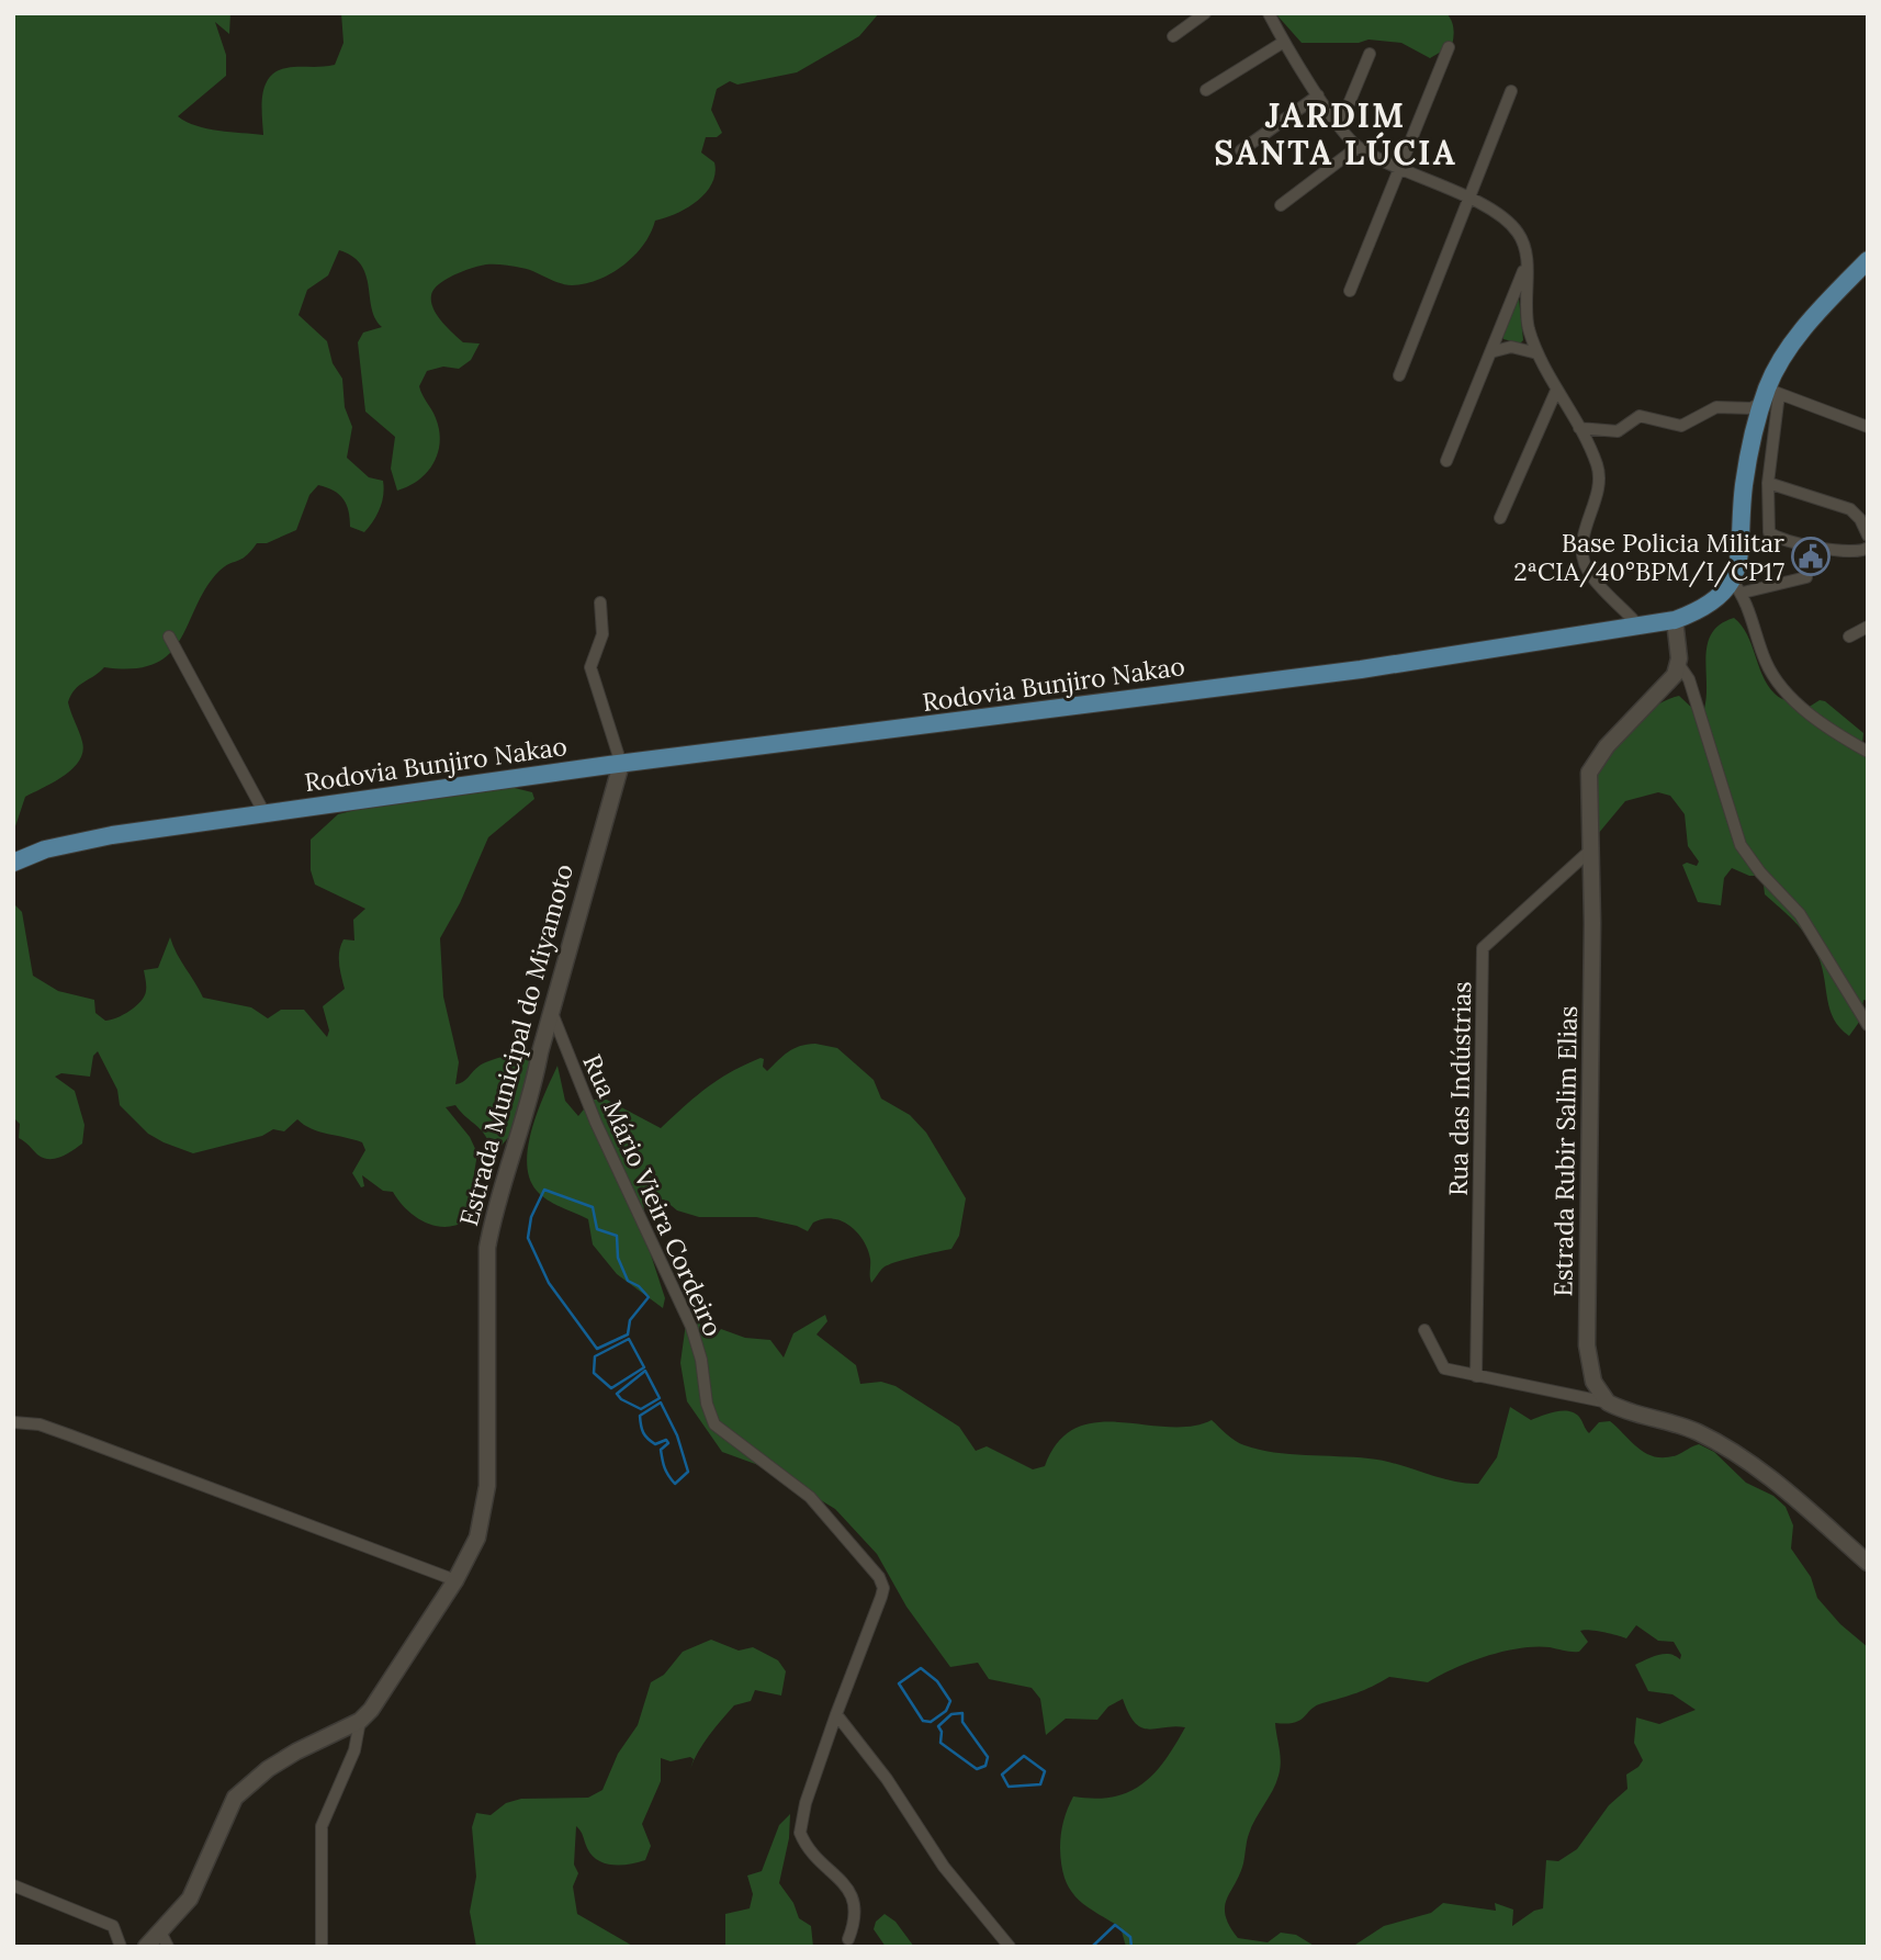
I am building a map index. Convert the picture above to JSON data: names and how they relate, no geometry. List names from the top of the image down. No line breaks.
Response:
{"streets":{"main road":["Rodovia Bunjiro Nakao"],"street":["Estrada Municipal do Miyamoto","Rua das Indústrias","Estrada Rubir Salim Elias","Rua Mário Vieira Cordeiro"]},"crossings":[["Rodovia Bunjiro Nakao","Estrada Municipal do Miyamoto"],["Estrada Municipal do Miyamoto","Rua Mário Vieira Cordeiro"],["Rua das Indústrias","Estrada Rubir Salim Elias"]],"districts":["JARDIM SANTA LÚCIA"],"places":{"public building":["Base Policia Militar 2ªCIA/40°BPM/I/CP17"]}}
